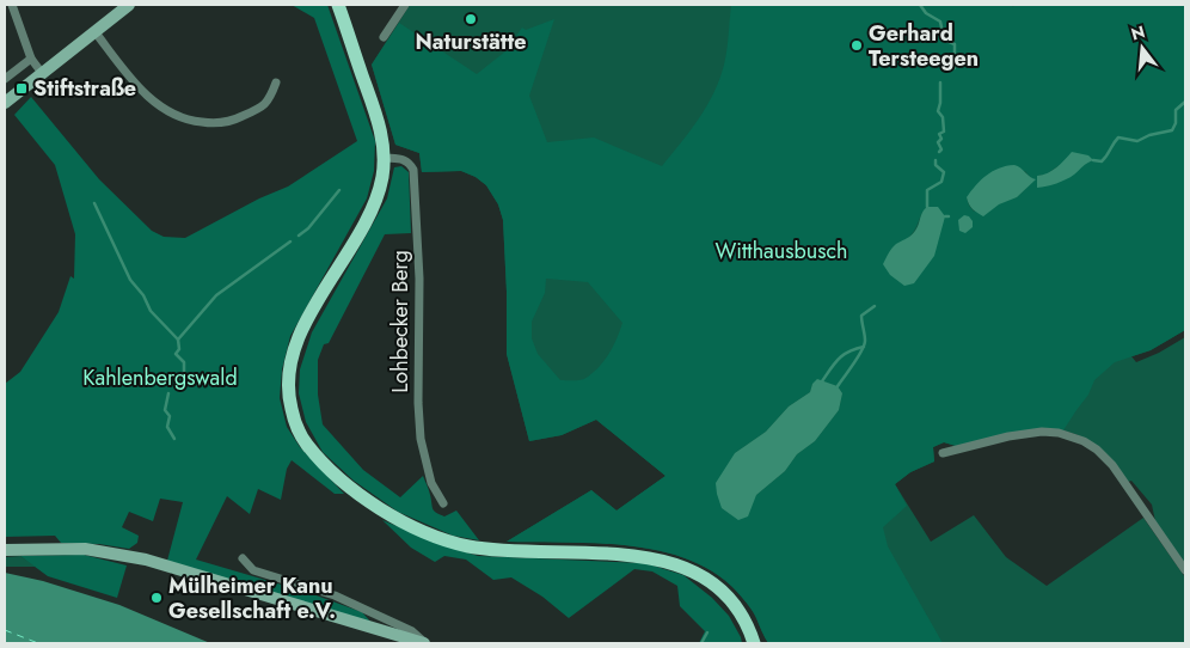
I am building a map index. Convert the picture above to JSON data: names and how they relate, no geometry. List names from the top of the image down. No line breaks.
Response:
{"streets":{"street":["Lohbecker Berg"]},"parks":["Witthausbusch","Kahlenbergswald"],"places":{"other":["Naturstätte","Gerhard Tersteegen","Mülheimer Kanu Gesellschaft e.V."],"transit":["Stiftstraße"]},"north":"top"}
